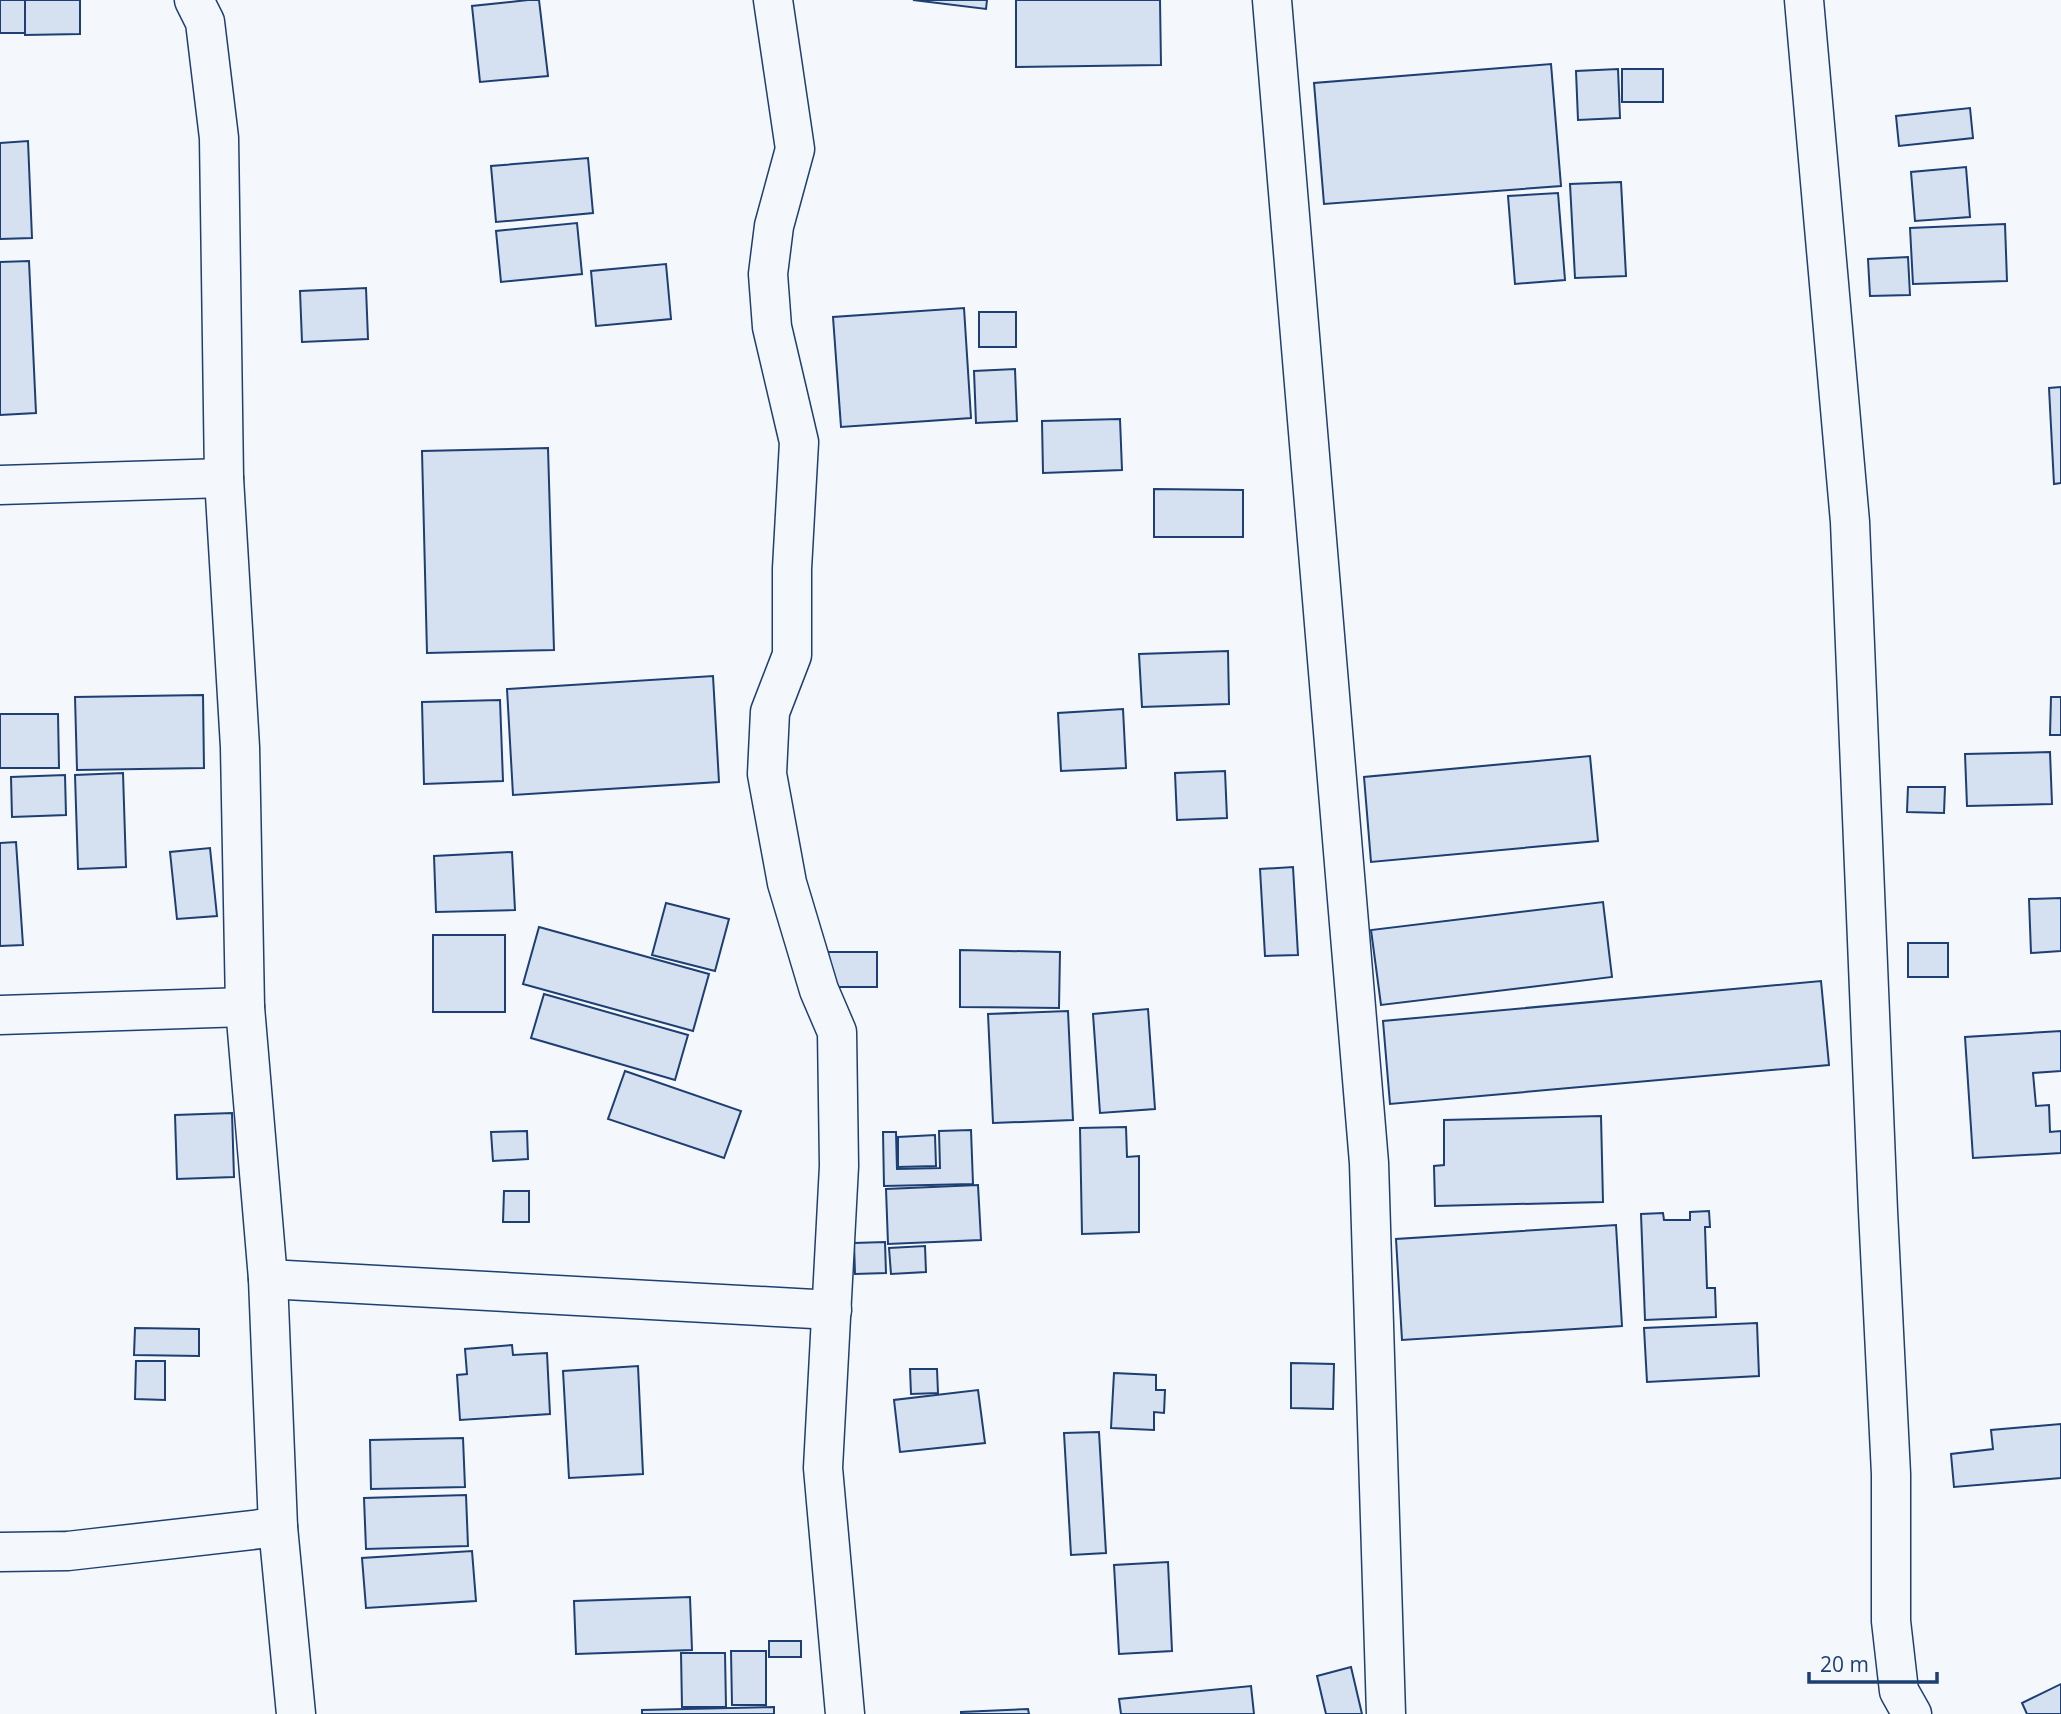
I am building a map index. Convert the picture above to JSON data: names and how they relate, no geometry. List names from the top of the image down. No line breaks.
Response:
{"scale_bar":"20 m"}
